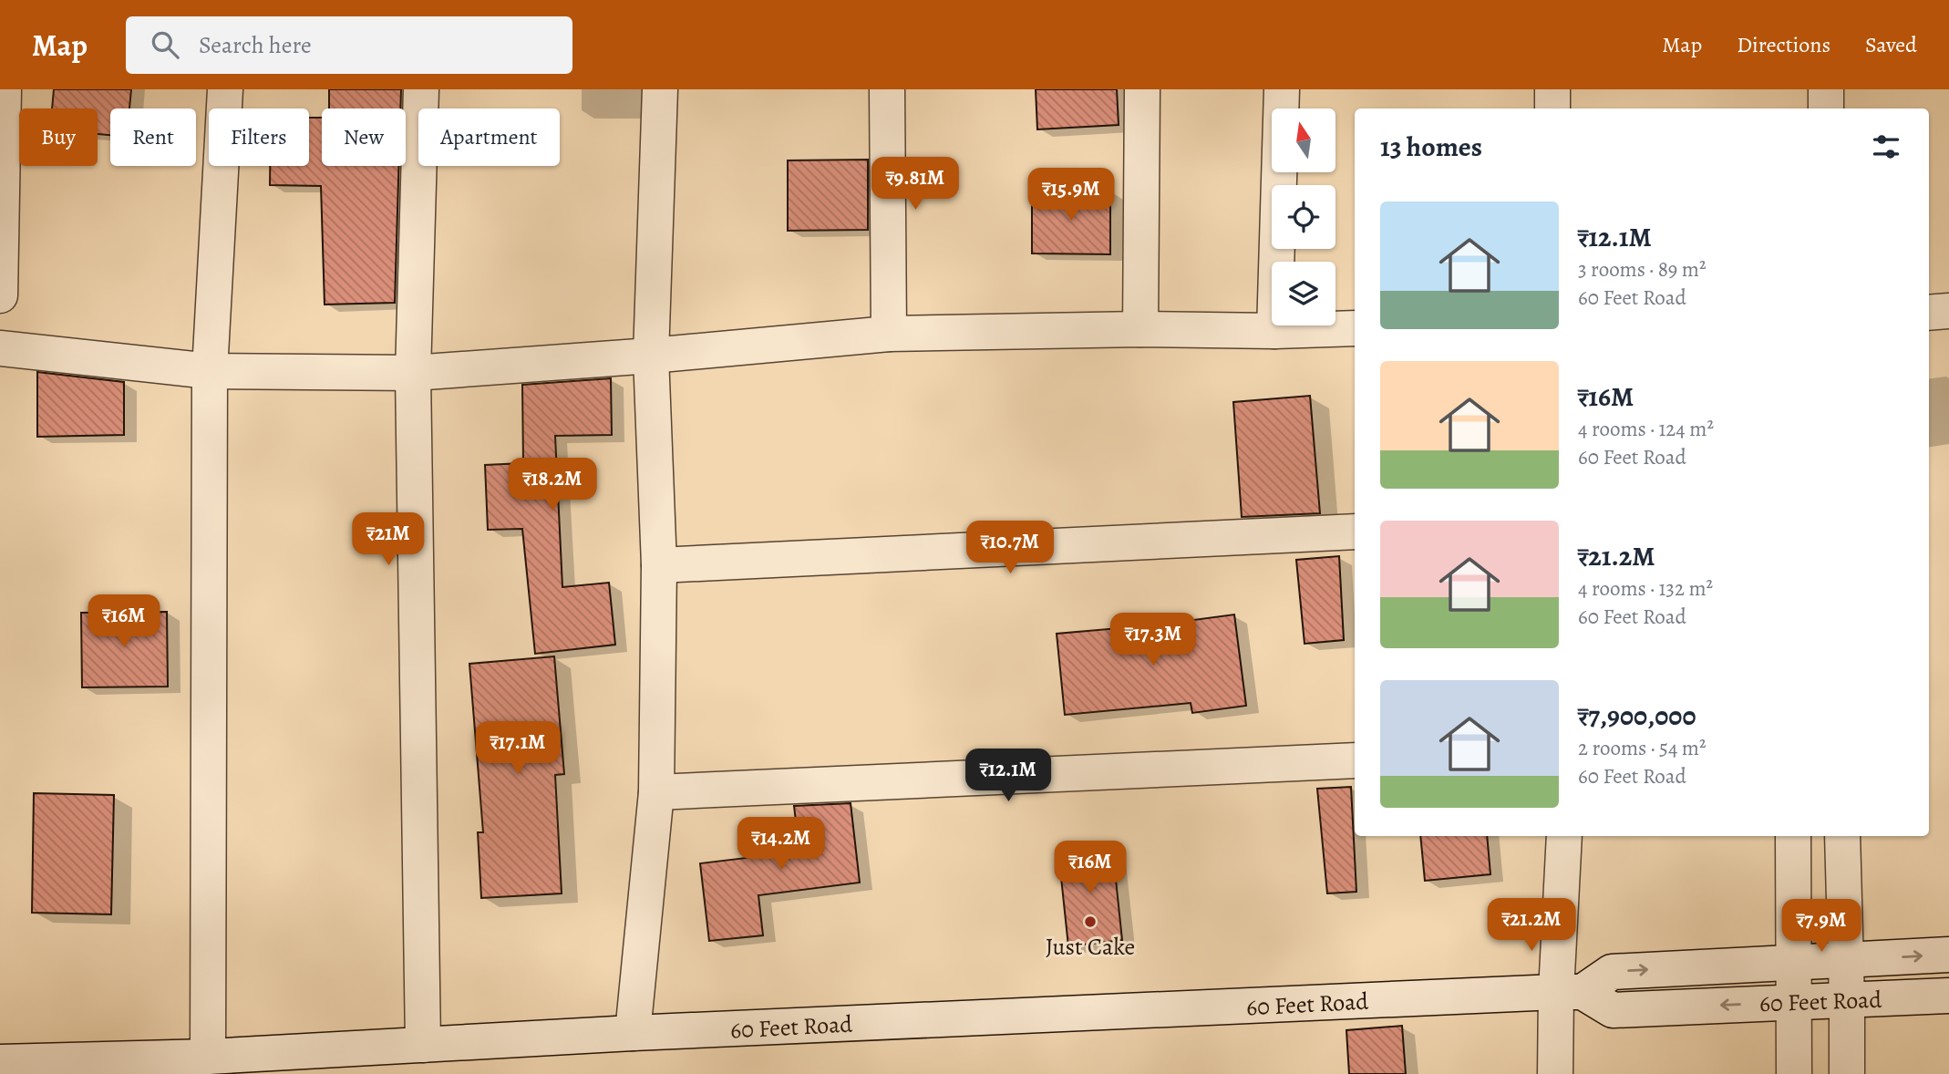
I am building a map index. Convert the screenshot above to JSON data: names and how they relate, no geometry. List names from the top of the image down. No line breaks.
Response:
{"streets":{"street":["60 Feet Road"]},"places":["Just Cake"],"north":"top","page":{"header":"Map","search":"Search here","nav":["Map","Directions","Saved"],"chip":["Buy","Rent","Filters","New","Apartment"],"heading":"13 homes","price":["₹9.81M","₹15.9M","₹18.2M","₹21M","₹10.7M","₹16M","₹17.3M","₹17.1M","₹12.1M","₹14.2M","₹16M","₹21.2M","₹7.9M"],"list":[{"name":"₹12.1M","note":"3 rooms · 89 m² · 60 Feet Road"},{"name":"₹16M","note":"4 rooms · 124 m² · 60 Feet Road"},{"name":"₹21.2M","note":"4 rooms · 132 m² · 60 Feet Road"},{"name":"₹7,900,000","note":"2 rooms · 54 m² · 60 Feet Road"}]}}
